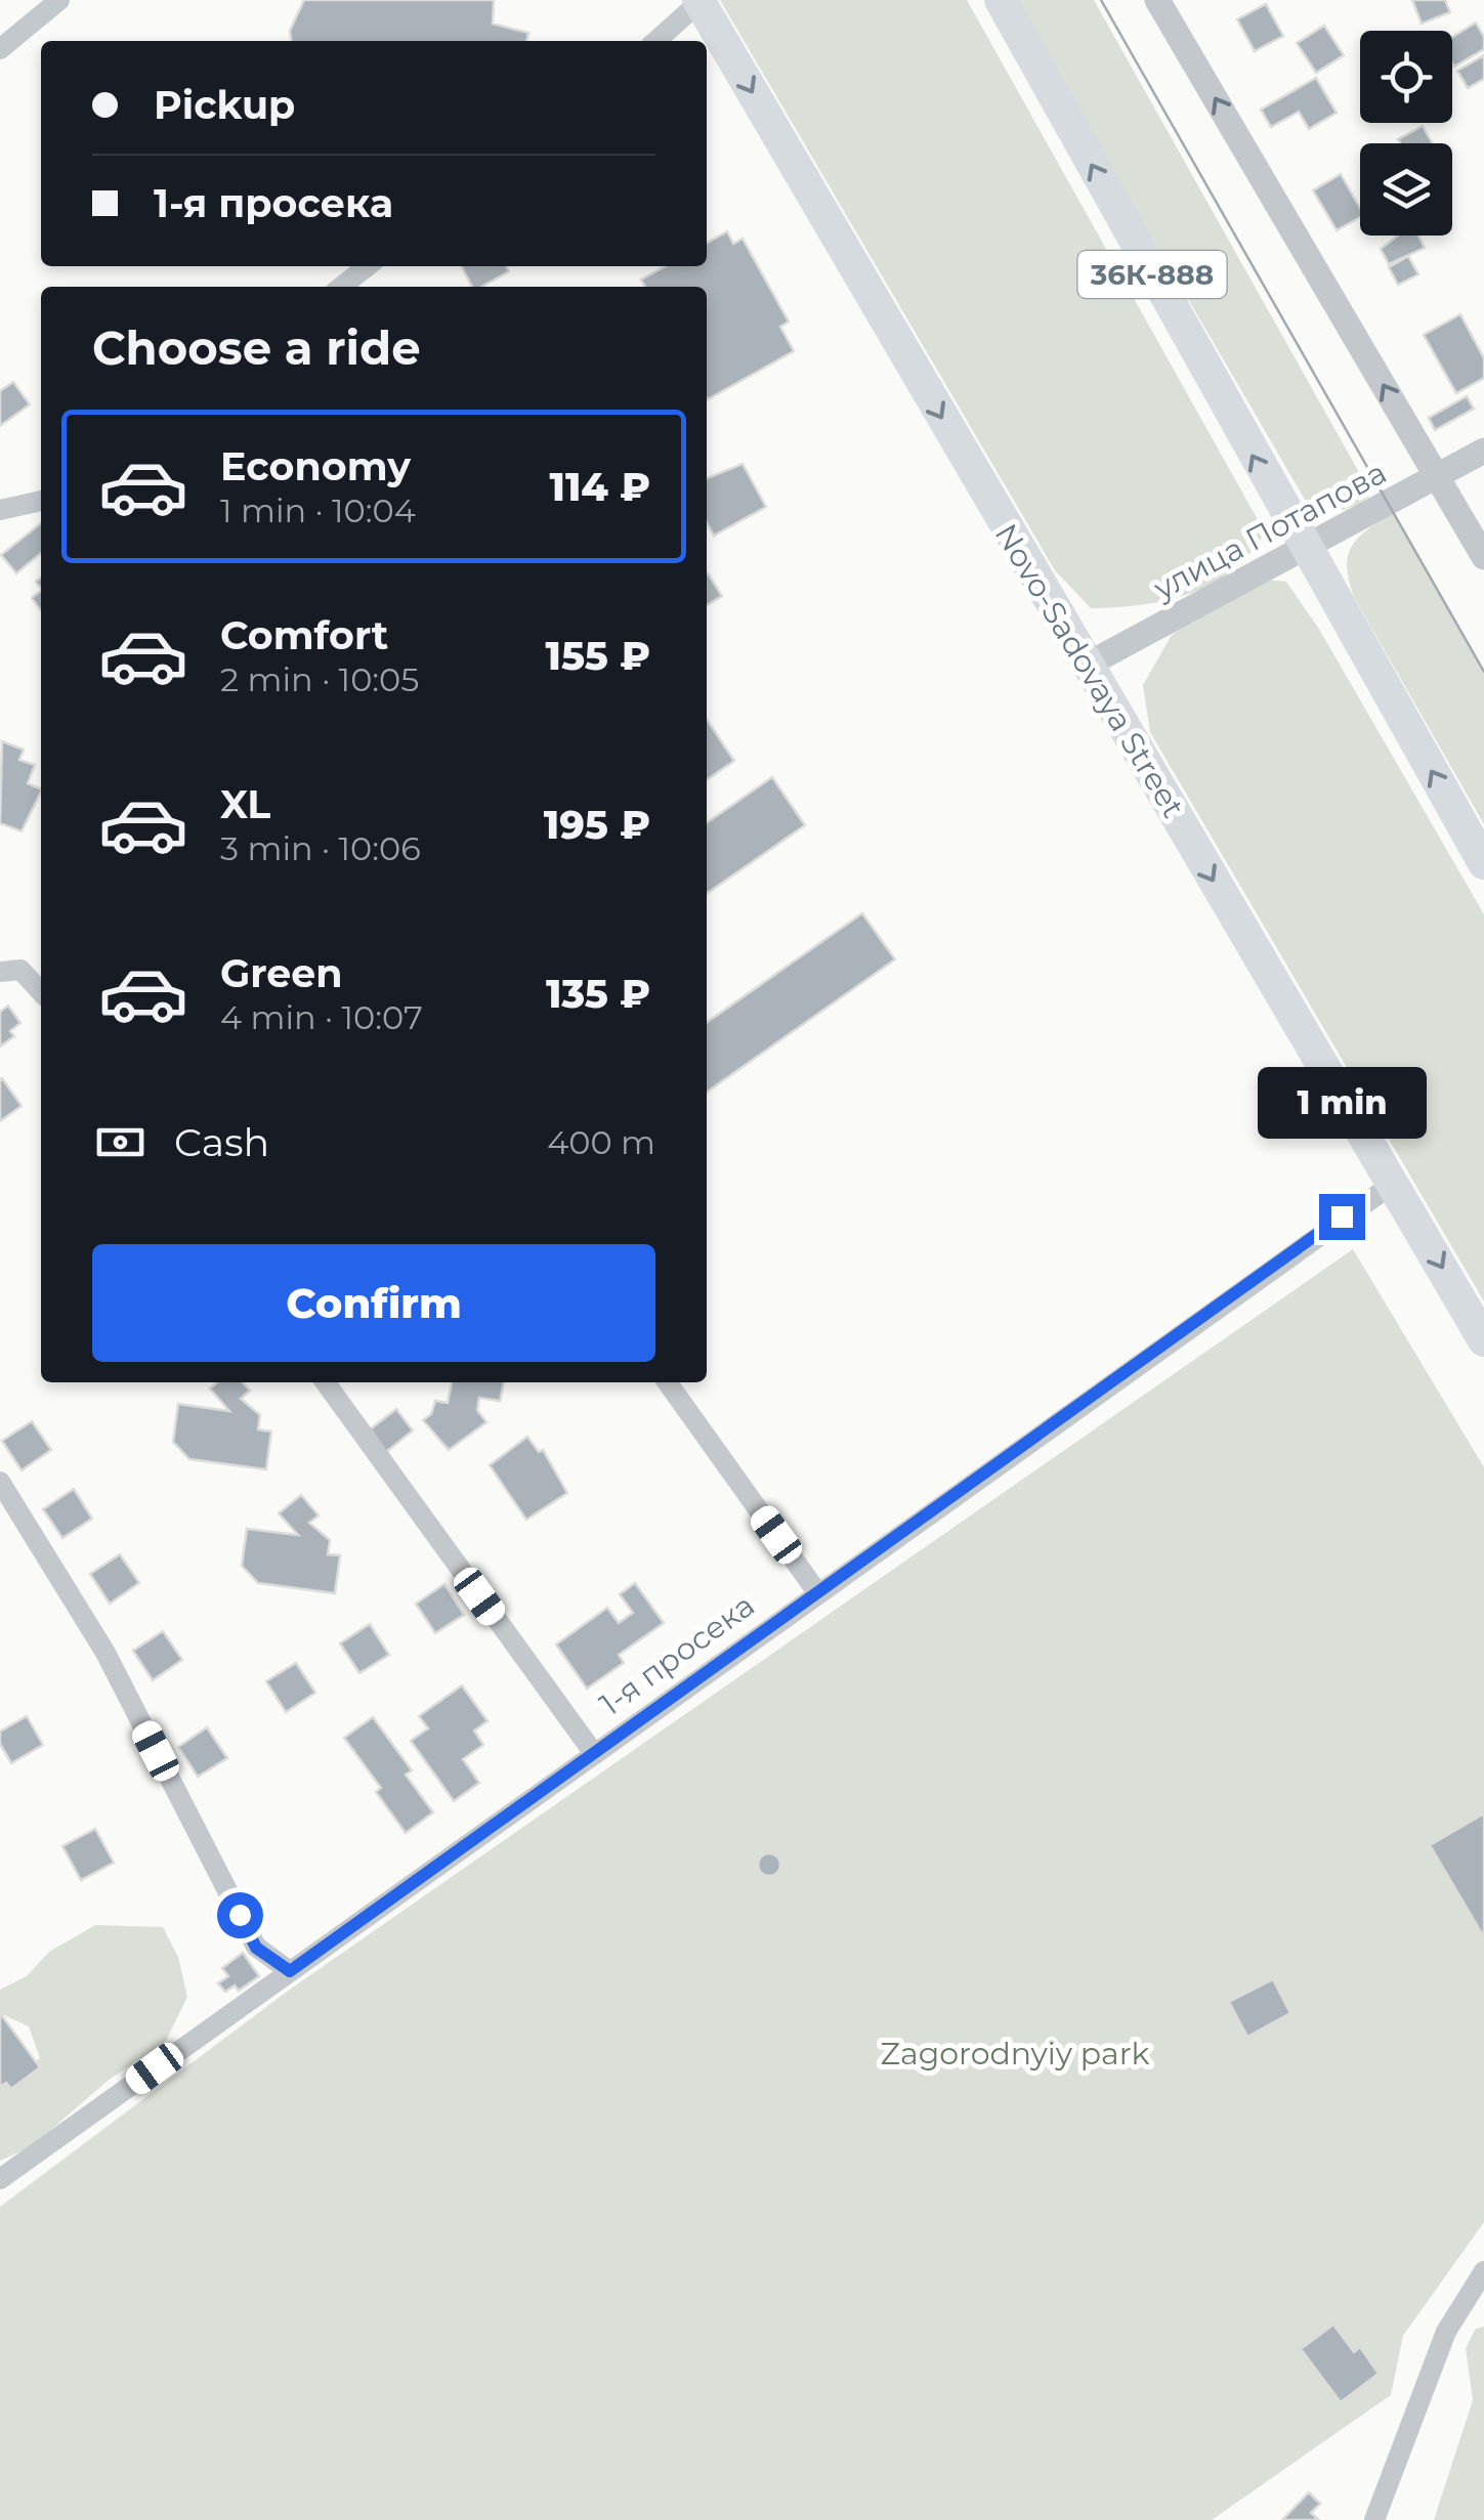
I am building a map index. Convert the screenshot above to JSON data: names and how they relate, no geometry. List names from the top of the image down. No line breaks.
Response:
{"streets":{"main road":["36К-888","Novo-Sadovaya Street"],"street":["улица Потапова","1-я просека"]},"crossings":[["36К-888","улица Потапова"],["улица Потапова","Novo-Sadovaya Street"],["Novo-Sadovaya Street","1-я просека"]],"parks":["Zagorodnyiy park"],"page":{"banner":["Pickup","1-я просека"],"heading":"Choose a ride","list":[{"name":"Economy","note":"1 min · 10:04","value":"114 ₽"},{"name":"Comfort","note":"2 min · 10:05","value":"155 ₽"},{"name":"XL","note":"3 min · 10:06","value":"195 ₽"},{"name":"Green","note":"4 min · 10:07","value":"135 ₽"}],"bubble":"1 min","pay":["Cash","400 m"],"buttons":"Confirm"}}
